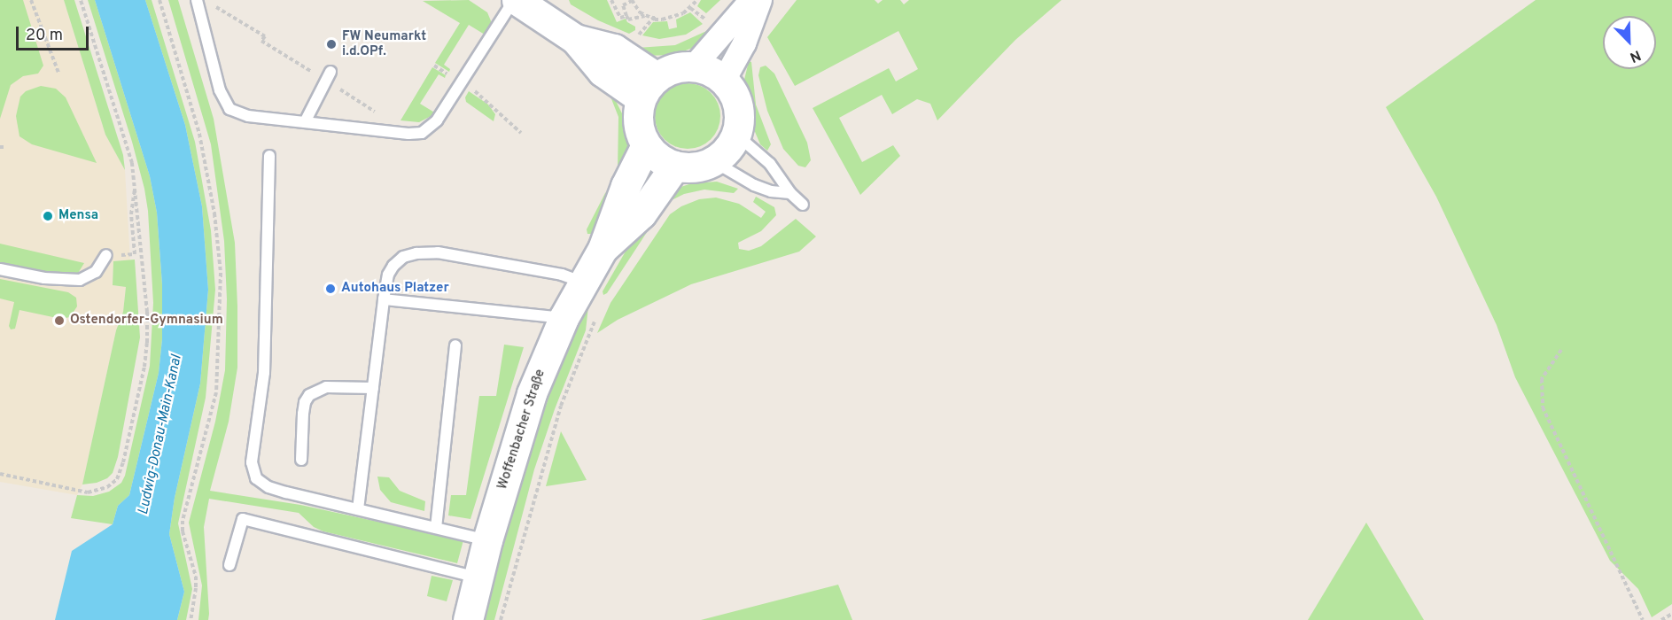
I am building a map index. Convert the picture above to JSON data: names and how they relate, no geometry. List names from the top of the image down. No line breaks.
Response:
{"streets":{"street":["Woffenbacher Straße"]},"water":["Ludwig-Donau-Main-Kanal"],"places":["FW Neumarkt i.d.OPf.","Mensa","Autohaus Platzer","Ostendorfer-Gymnasium"],"scale_bar":"20 m","north":"bottom right"}
